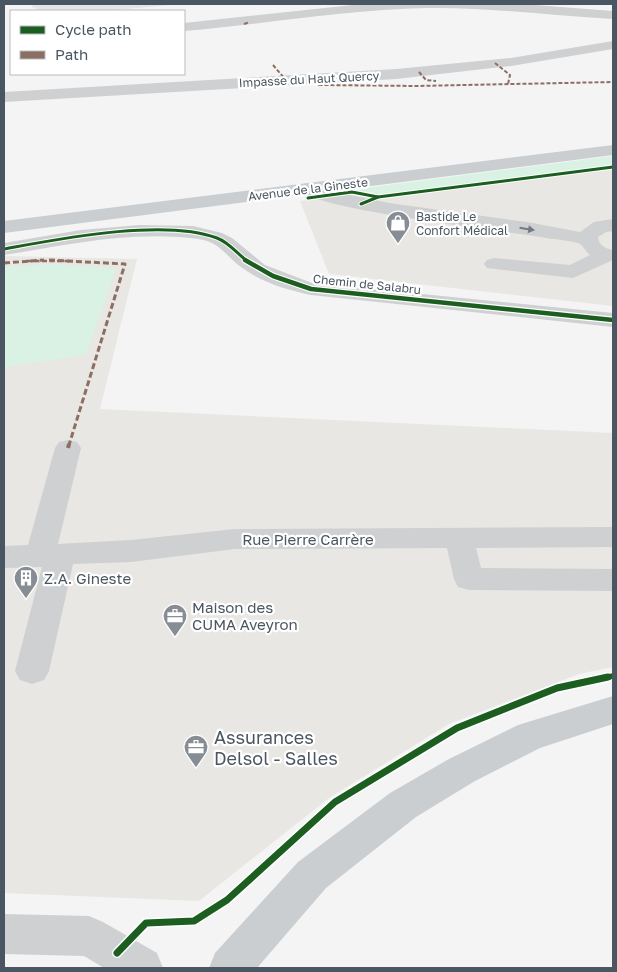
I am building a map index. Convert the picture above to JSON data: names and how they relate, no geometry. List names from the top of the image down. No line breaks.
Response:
{"streets":{"main road":["Avenue de la Gineste"],"street":["Impasse du Haut Quercy","Chemin de Salabru","Rue Pierre Carrère"]},"crossings":[["Avenue de la Gineste","Chemin de Salabru"]],"places":{"shop":["Bastide Le Confort Médical"],"building":["Z.A. Gineste"],"office":["Maison des CUMA Aveyron","Assurances Delsol - Salles"]},"legend":["Cycle path","Path"]}
